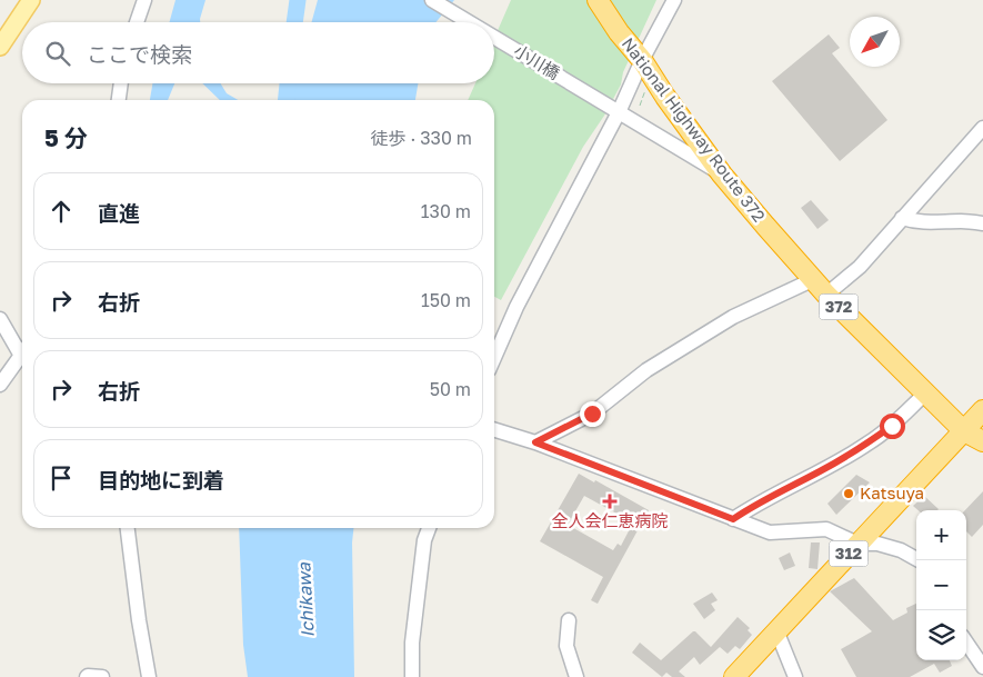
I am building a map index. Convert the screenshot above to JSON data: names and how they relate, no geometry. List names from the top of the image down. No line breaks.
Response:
{"streets":{"highway":["National Highway Route 372","372","312"],"street":["小川橋"]},"crossings":[["小川橋","National Highway Route 372"],["National Highway Route 372","312"]],"water":["Ichikawa"],"places":{"other":["Katsuya"],"health":["全人会仁恵病院"]},"north":"bottom left","page":{"search":"ここで検索","heading":["5 分","徒歩 · 330 m"],"list":[["直進","130 m"],["右折","150 m"],["右折","50 m"],"目的地に到着"],"map_buttons":["+","−"]}}
